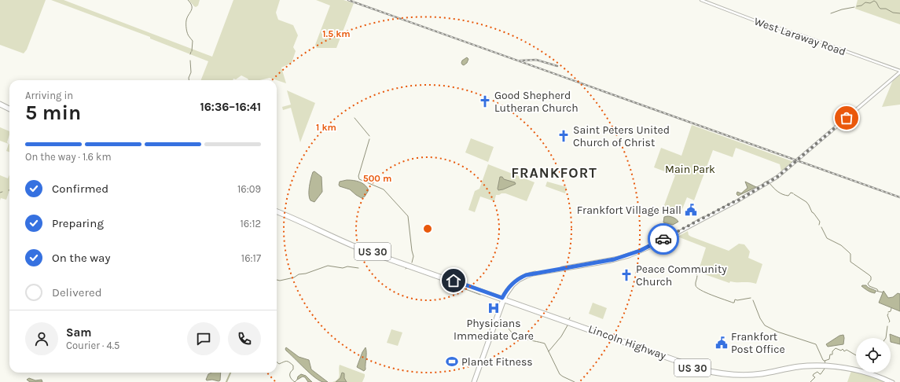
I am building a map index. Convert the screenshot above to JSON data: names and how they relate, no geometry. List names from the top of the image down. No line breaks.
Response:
{"streets":{"main road":["West Laraway Road","US 30","Lincoln Highway"]},"crossings":[["US 30","Lincoln Highway"]],"districts":["FRANKFORT"],"parks":["Main Park"],"places":{"church":["Good Shepherd Lutheran Church","Saint Peters United Church of Christ","Peace Community Church"],"public building":["Frankfort Village Hall","Frankfort Post Office"],"hospital":["Physicians Immediate Care"],"sports":["Planet Fitness"]},"page":{"heading":["5 min","Arriving in","16:36–16:41"],"panel":["Sam","Courier · 4.5"],"bar":"On the way · 1.6 km","list":[["Confirmed","16:09"],["Preparing","16:12"],["On the way","16:17"],"Delivered"]},"rings":["1.5 km","1 km","500 m"]}
